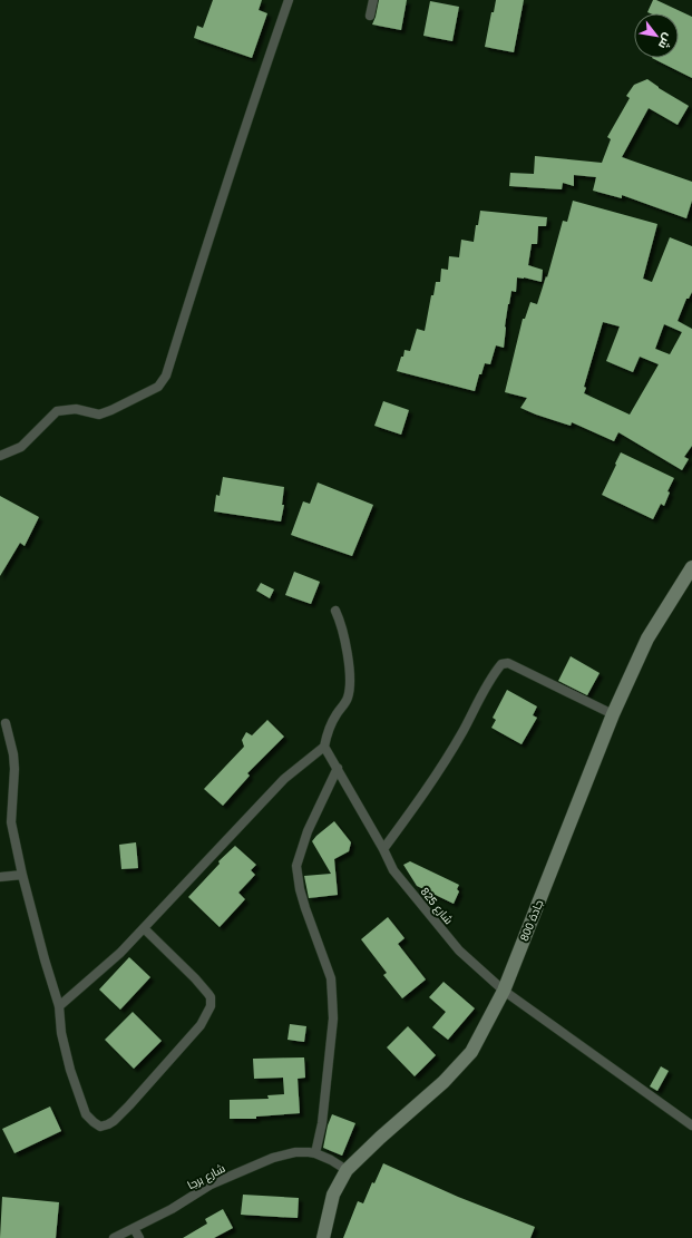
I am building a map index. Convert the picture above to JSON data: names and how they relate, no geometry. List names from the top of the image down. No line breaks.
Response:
{"streets":{"main road":["جادة 800"],"street":["شارع 825","شارع برجا"]},"crossings":[["شارع 825","جادة 800"]],"north":"bottom right"}
